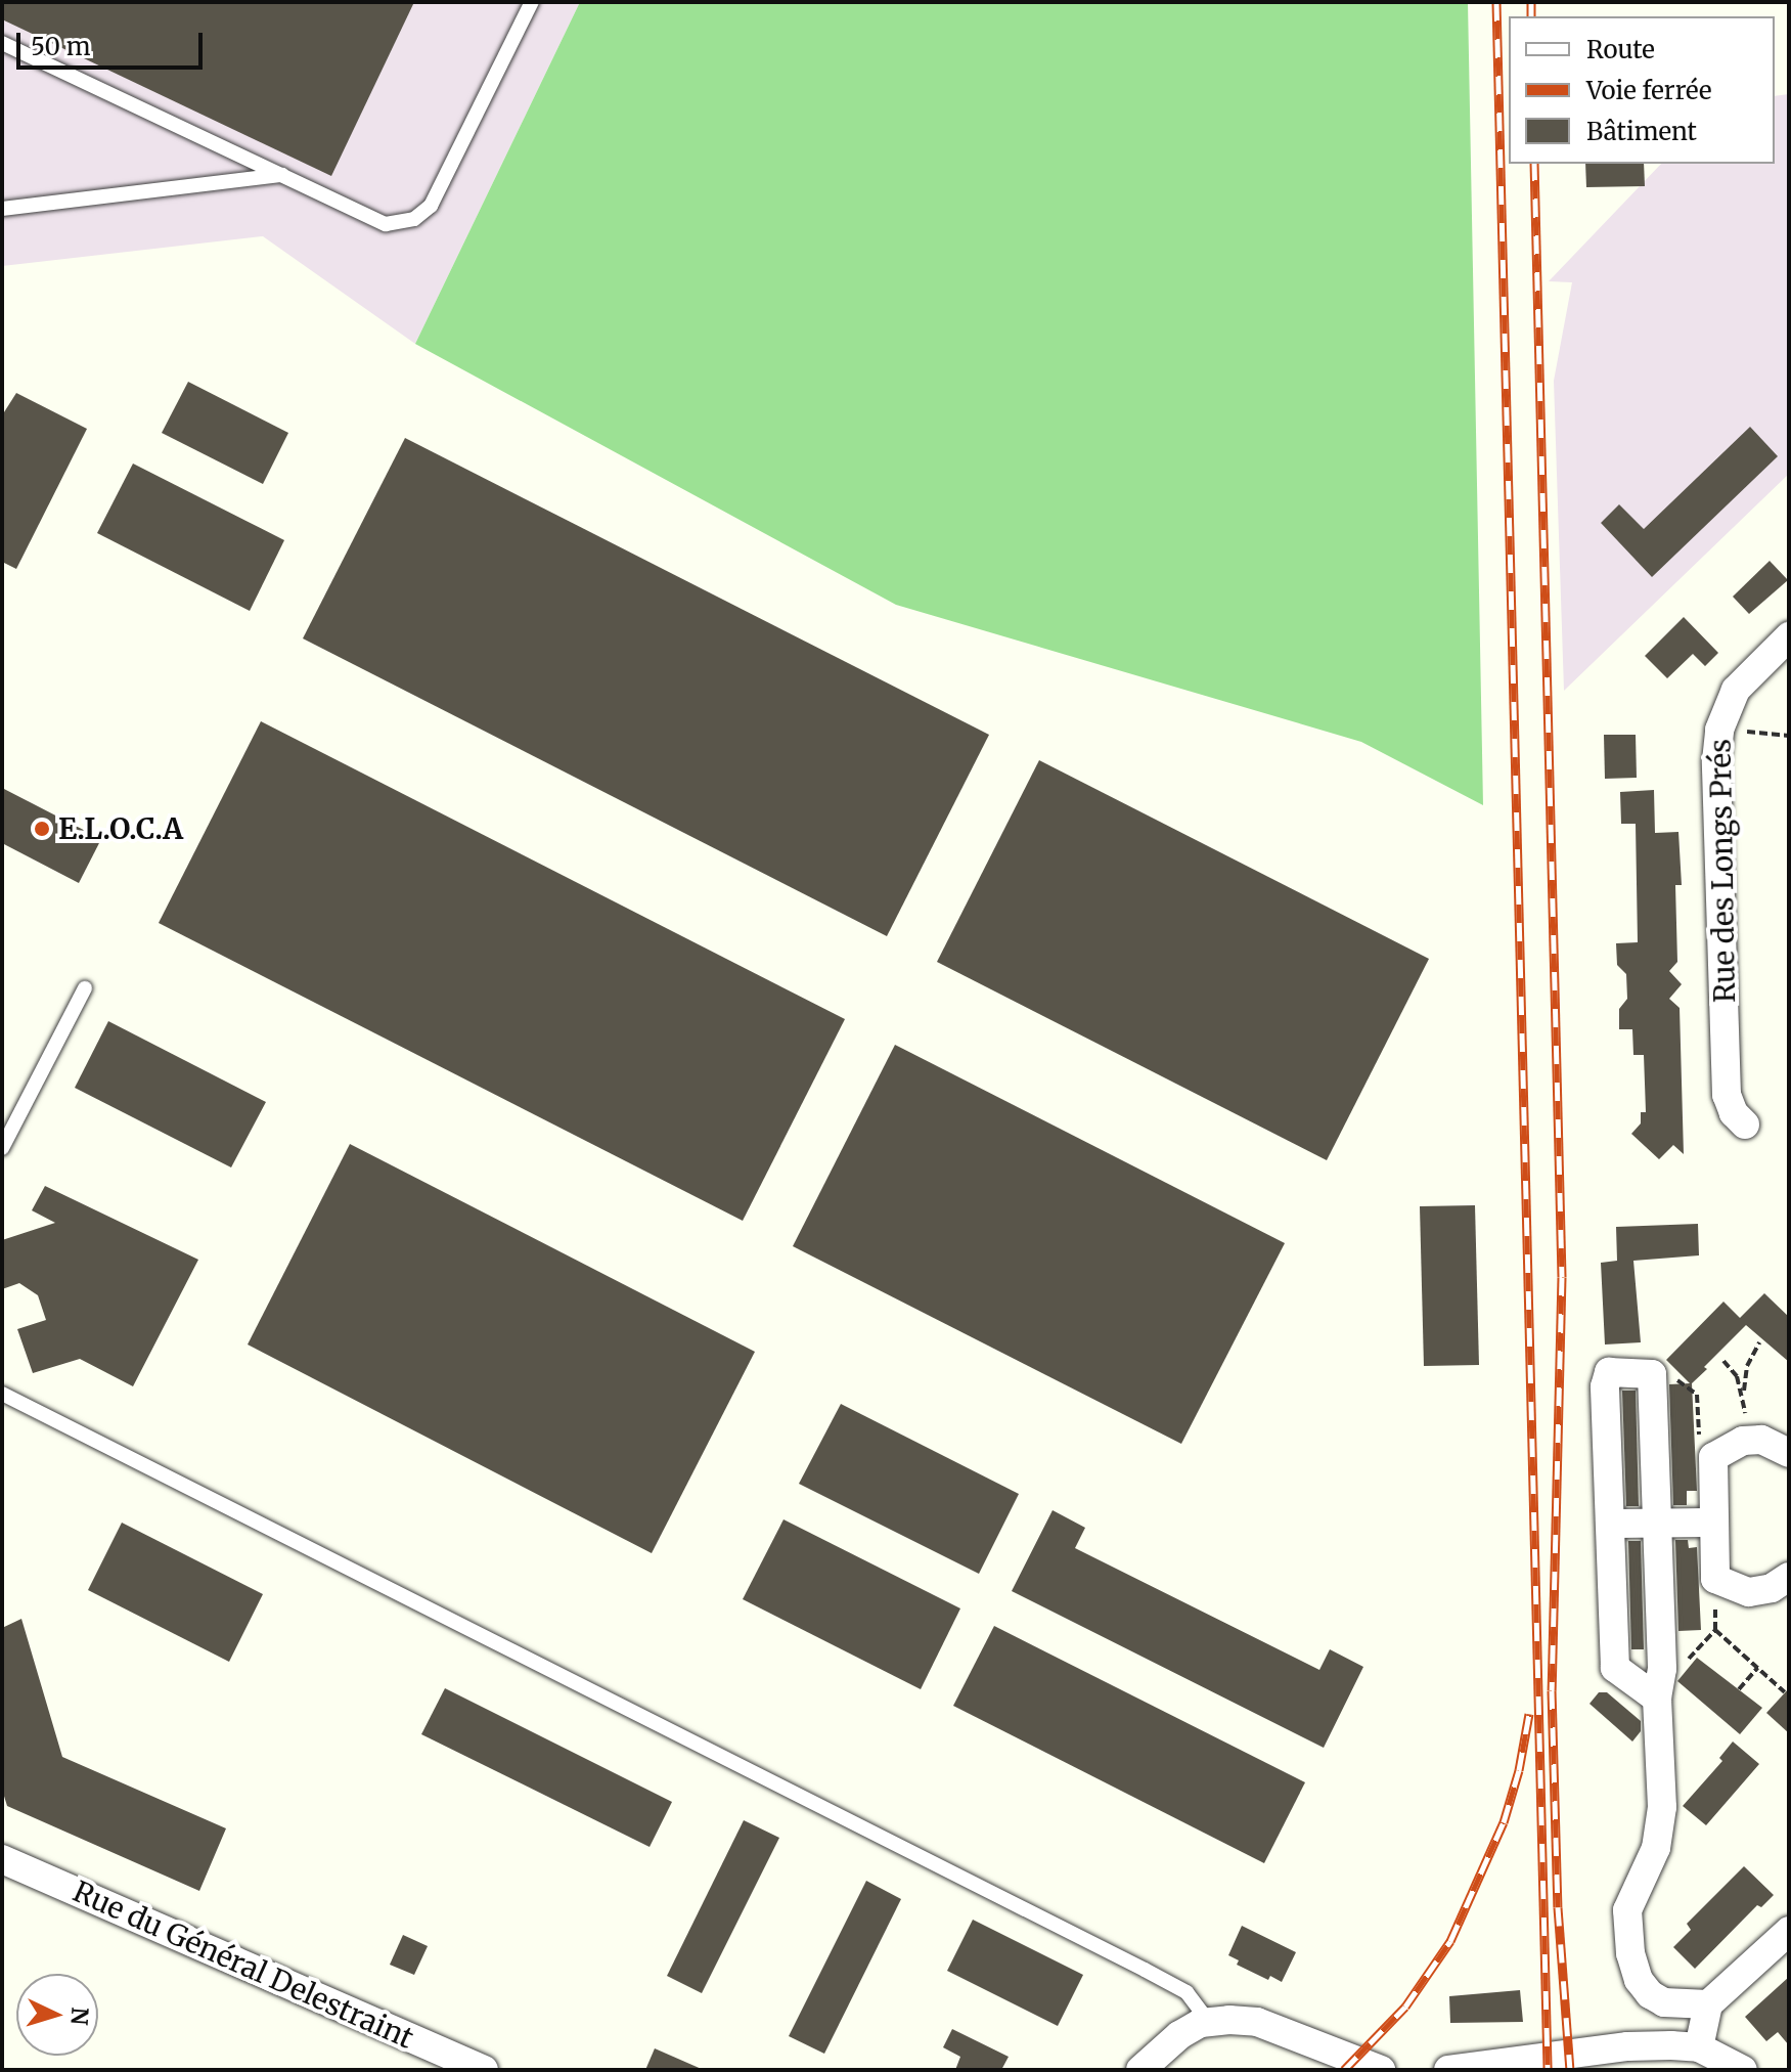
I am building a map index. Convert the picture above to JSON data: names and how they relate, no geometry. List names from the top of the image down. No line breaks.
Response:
{"streets":{"street":["Rue des Longs Prés","Rue du Général Delestraint"]},"places":["E.L.O.C.A"],"legend":["Route","Voie ferrée","Bâtiment"],"scale_bar":"50 m","north":"right"}
